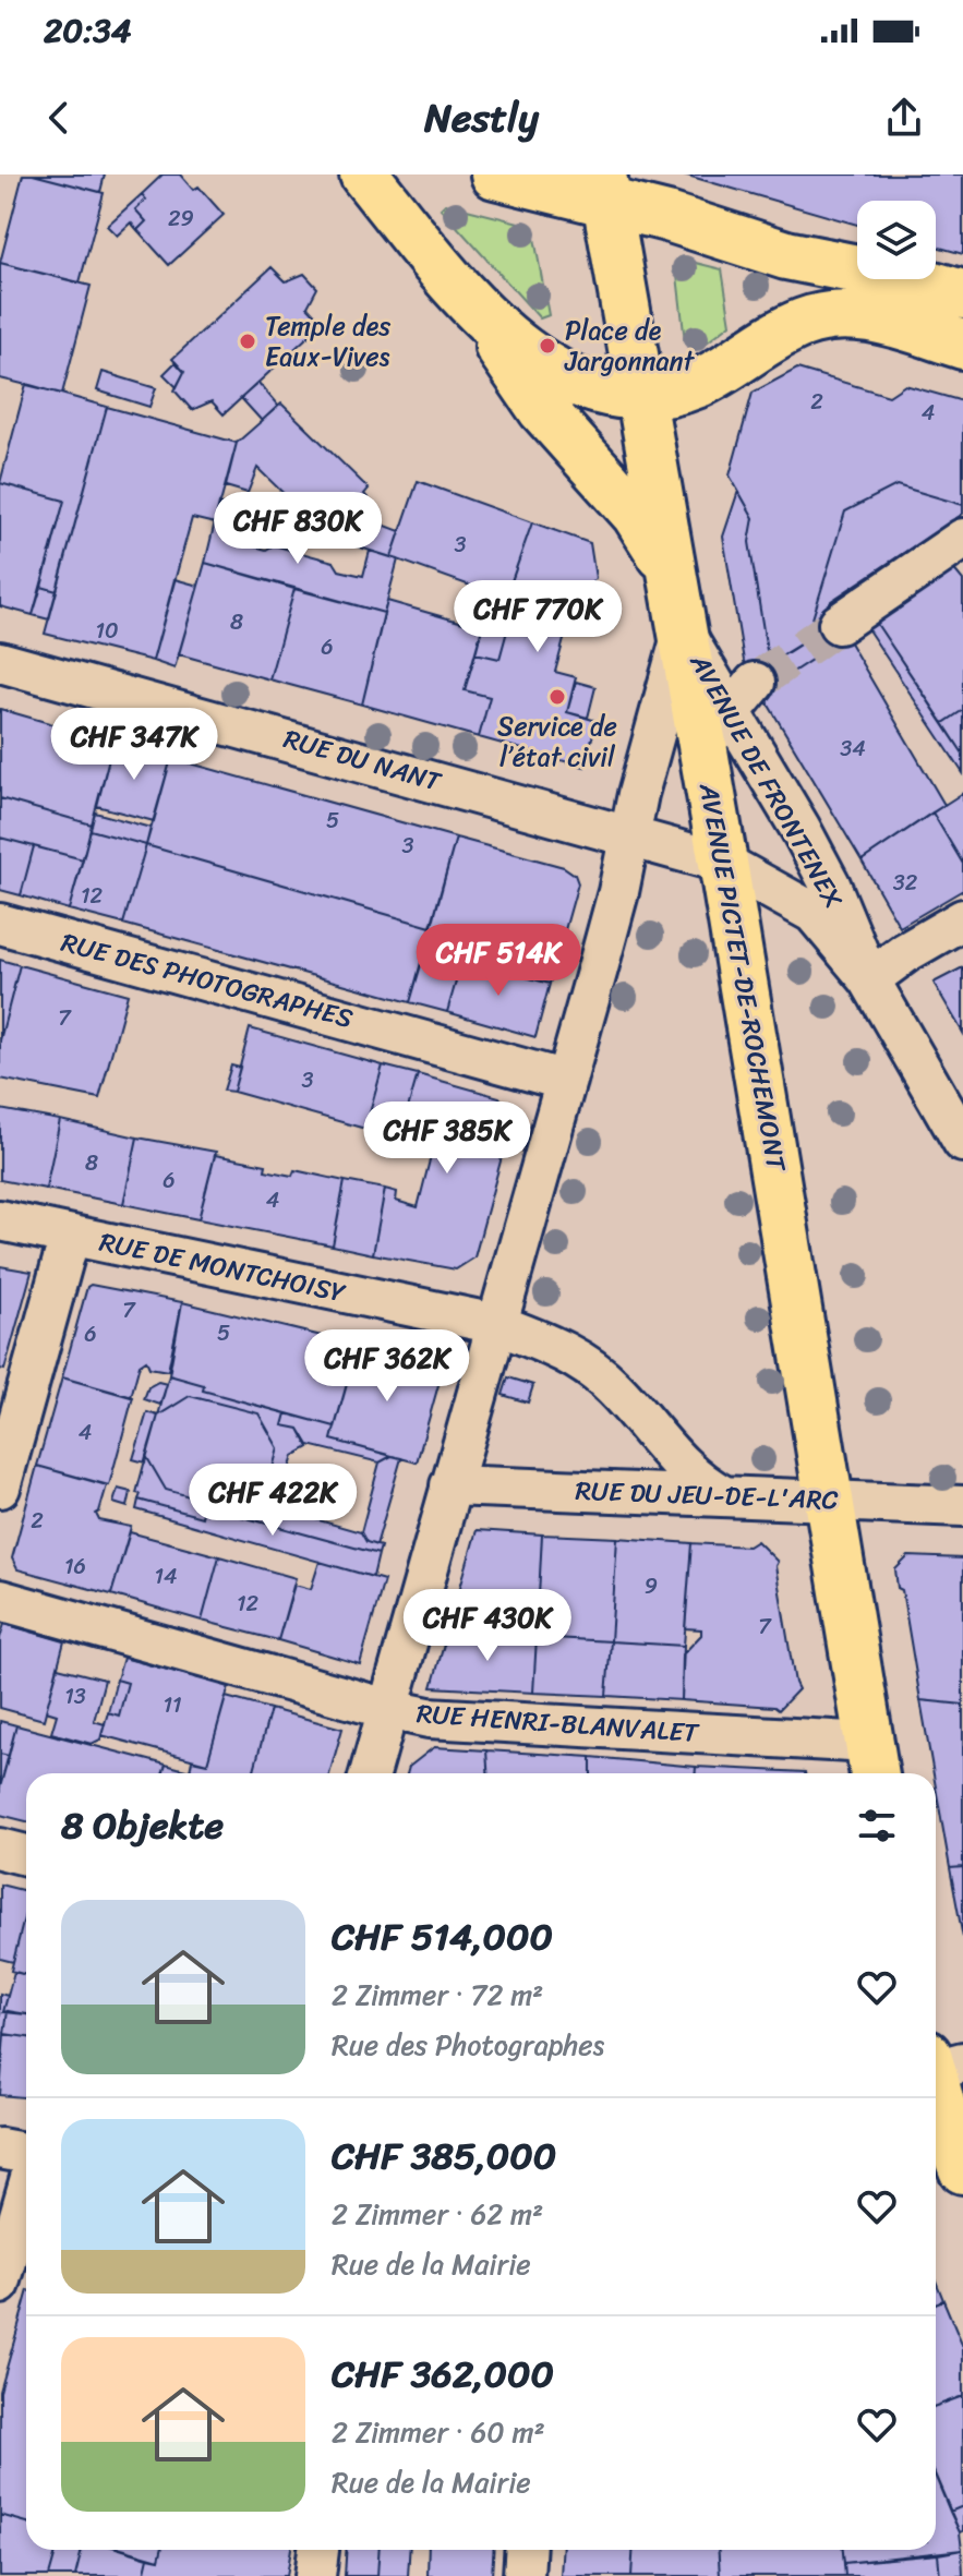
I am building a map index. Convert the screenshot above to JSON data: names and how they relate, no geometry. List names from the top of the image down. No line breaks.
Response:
{"streets":{"main road":["AVENUE PICTET-DE-ROCHEMONT"],"street":["RUE DU NANT","AVENUE DE FRONTENEX","RUE DES PHOTOGRAPHES","RUE DE MONTCHOISY","RUE DU JEU-DE-L'ARC","RUE HENRI-BLANVALET"]},"crossings":[["RUE DU NANT","AVENUE DE FRONTENEX"],["RUE DU NANT","AVENUE PICTET-DE-ROCHEMONT"],["AVENUE DE FRONTENEX","AVENUE PICTET-DE-ROCHEMONT"],["AVENUE PICTET-DE-ROCHEMONT","RUE DU JEU-DE-L'ARC"],["AVENUE PICTET-DE-ROCHEMONT","RUE HENRI-BLANVALET"],["RUE DE MONTCHOISY","RUE DU JEU-DE-L'ARC"]],"places":["Temple des Eaux-Vives","Place de Jargonnant","Service de l’état civil"],"house_numbers":["29","2","4","3","8","10","6","34","5","3","32","12","7","3","8","6","4","7","5","6","4","2","16","14","9","12","7","13","11"],"page":{"status":"20:34","header":"Nestly","price":["CHF 830K","CHF 770K","CHF 347K","CHF 514K","CHF 385K","CHF 362K","CHF 422K","CHF 430K"],"heading":"8 Objekte","list":[{"name":"CHF 514,000","note":"2 Zimmer · 72 m² · Rue des Photographes"},{"name":"CHF 385,000","note":"2 Zimmer · 62 m² · Rue de la Mairie"},{"name":"CHF 362,000","note":"2 Zimmer · 60 m² · Rue de la Mairie"}]}}
